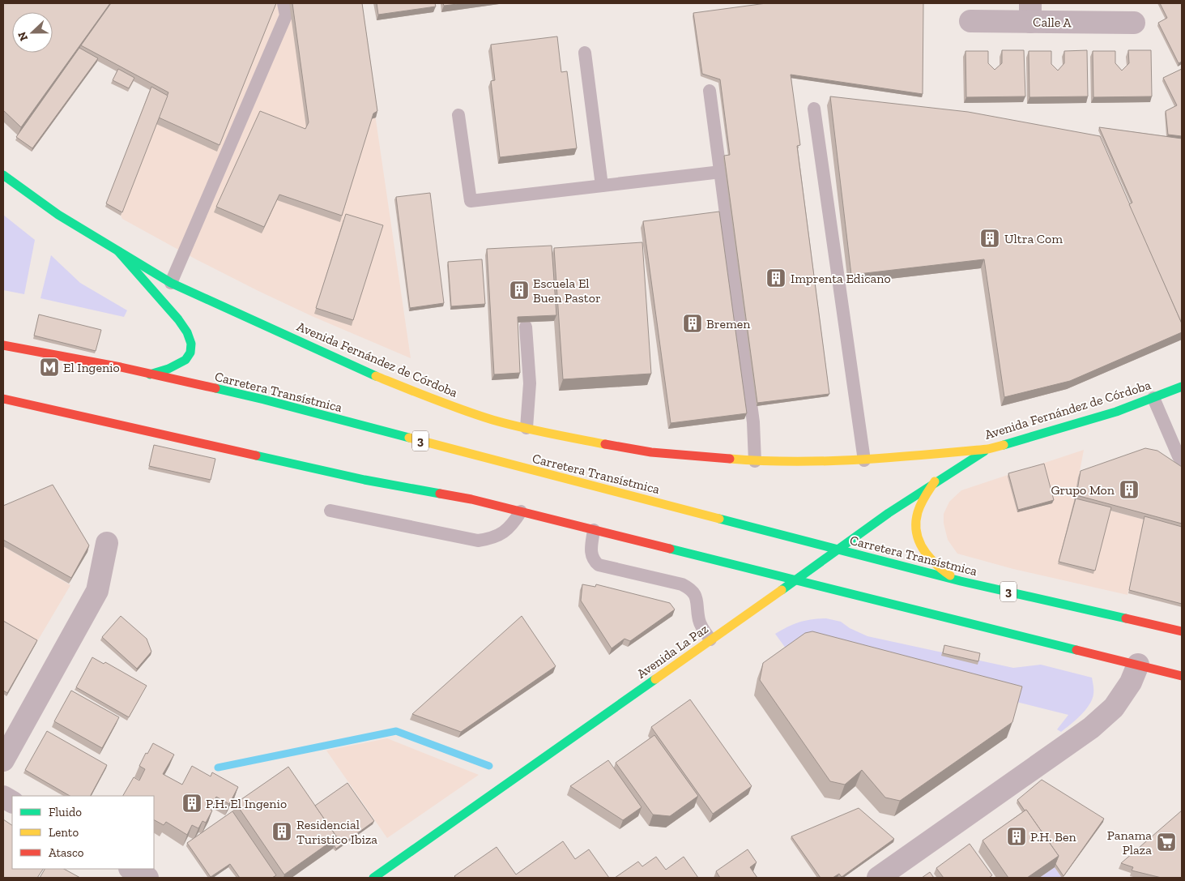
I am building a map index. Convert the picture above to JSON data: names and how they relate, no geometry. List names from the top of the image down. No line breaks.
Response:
{"streets":{"main road":["Avenida Fernández de Córdoba","Carretera Transístmica","3","Avenida La Paz"],"street":["Calle A"]},"crossings":[["Avenida Fernández de Córdoba","Avenida La Paz"],["Carretera Transístmica","Avenida La Paz"]],"places":{"building":["Ultra Com","Imprenta Edicano","Escuela El Buen Pastor","Bremen","Grupo Mon","P.H. El Ingenio","Residencial Turistico Ibiza","P.H. Ben"],"metro station":["El Ingenio"],"supermarket":["Panama Plaza"]},"legend":["Fluido","Lento","Atasco"],"north":"left"}
